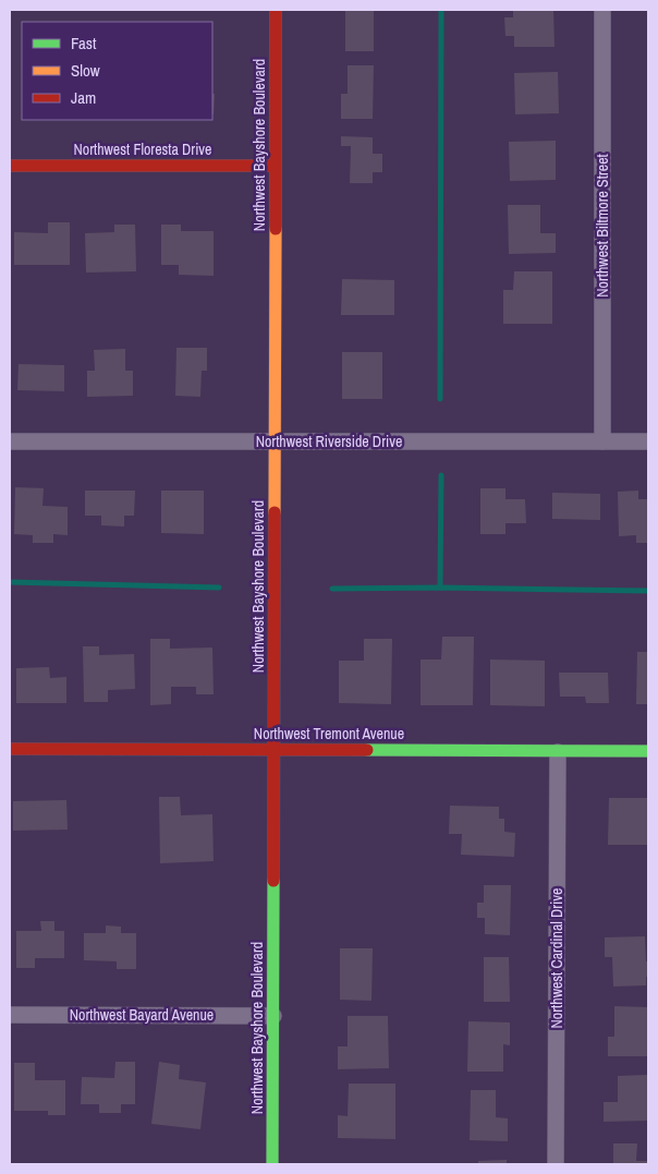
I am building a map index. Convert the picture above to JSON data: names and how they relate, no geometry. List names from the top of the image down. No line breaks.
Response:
{"streets":{"main road":["Northwest Bayshore Boulevard","Northwest Floresta Drive","Northwest Tremont Avenue"],"street":["Northwest Biltmore Street","Northwest Riverside Drive","Northwest Cardinal Drive","Northwest Bayard Avenue"]},"crossings":[["Northwest Bayshore Boulevard","Northwest Floresta Drive"],["Northwest Bayshore Boulevard","Northwest Riverside Drive"],["Northwest Bayshore Boulevard","Northwest Tremont Avenue"],["Northwest Bayshore Boulevard","Northwest Bayard Avenue"],["Northwest Biltmore Street","Northwest Riverside Drive"],["Northwest Tremont Avenue","Northwest Cardinal Drive"]],"legend":["Fast","Slow","Jam"]}
